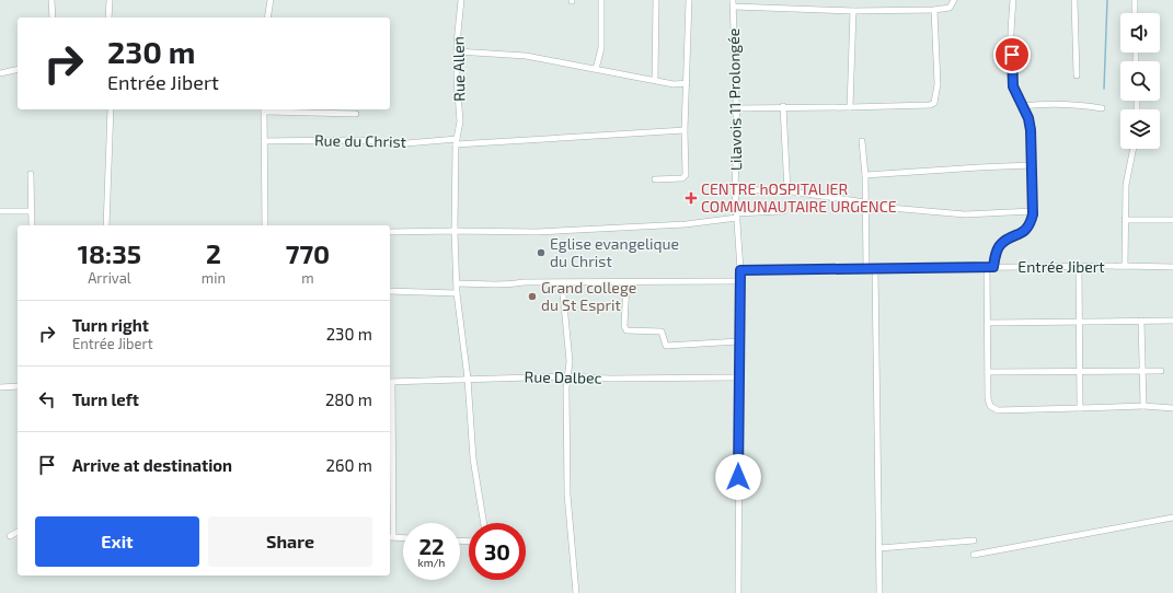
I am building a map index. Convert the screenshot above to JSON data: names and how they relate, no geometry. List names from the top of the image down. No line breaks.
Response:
{"streets":{"street":["Rue Allen","Lilavois 11 Prolongée","Rue du Christ","Entrée Jibert","Rue Dalbec"]},"crossings":[["Rue Allen","Rue du Christ"],["Rue Allen","Rue Dalbec"],["Lilavois 11 Prolongée","Entrée Jibert"],["Lilavois 11 Prolongée","Rue Dalbec"]],"places":{"health":["CENTRE hOSPITALIER COMMUNAUTAIRE URGENCE"],"other":["Eglise evangelique du Christ","Grand college du St Esprit"]},"page":{"turn":["230 m","Entrée Jibert"],"eta":["18:35","Arrival","2","min","770","m"],"list":[{"name":"Turn right","note":"Entrée Jibert","value":"230 m"},{"name":"Turn left","value":"280 m"},{"name":"Arrive at destination","value":"260 m"}],"buttons":["Exit","Share"],"speed":"22 km/h","limit":"30"}}
